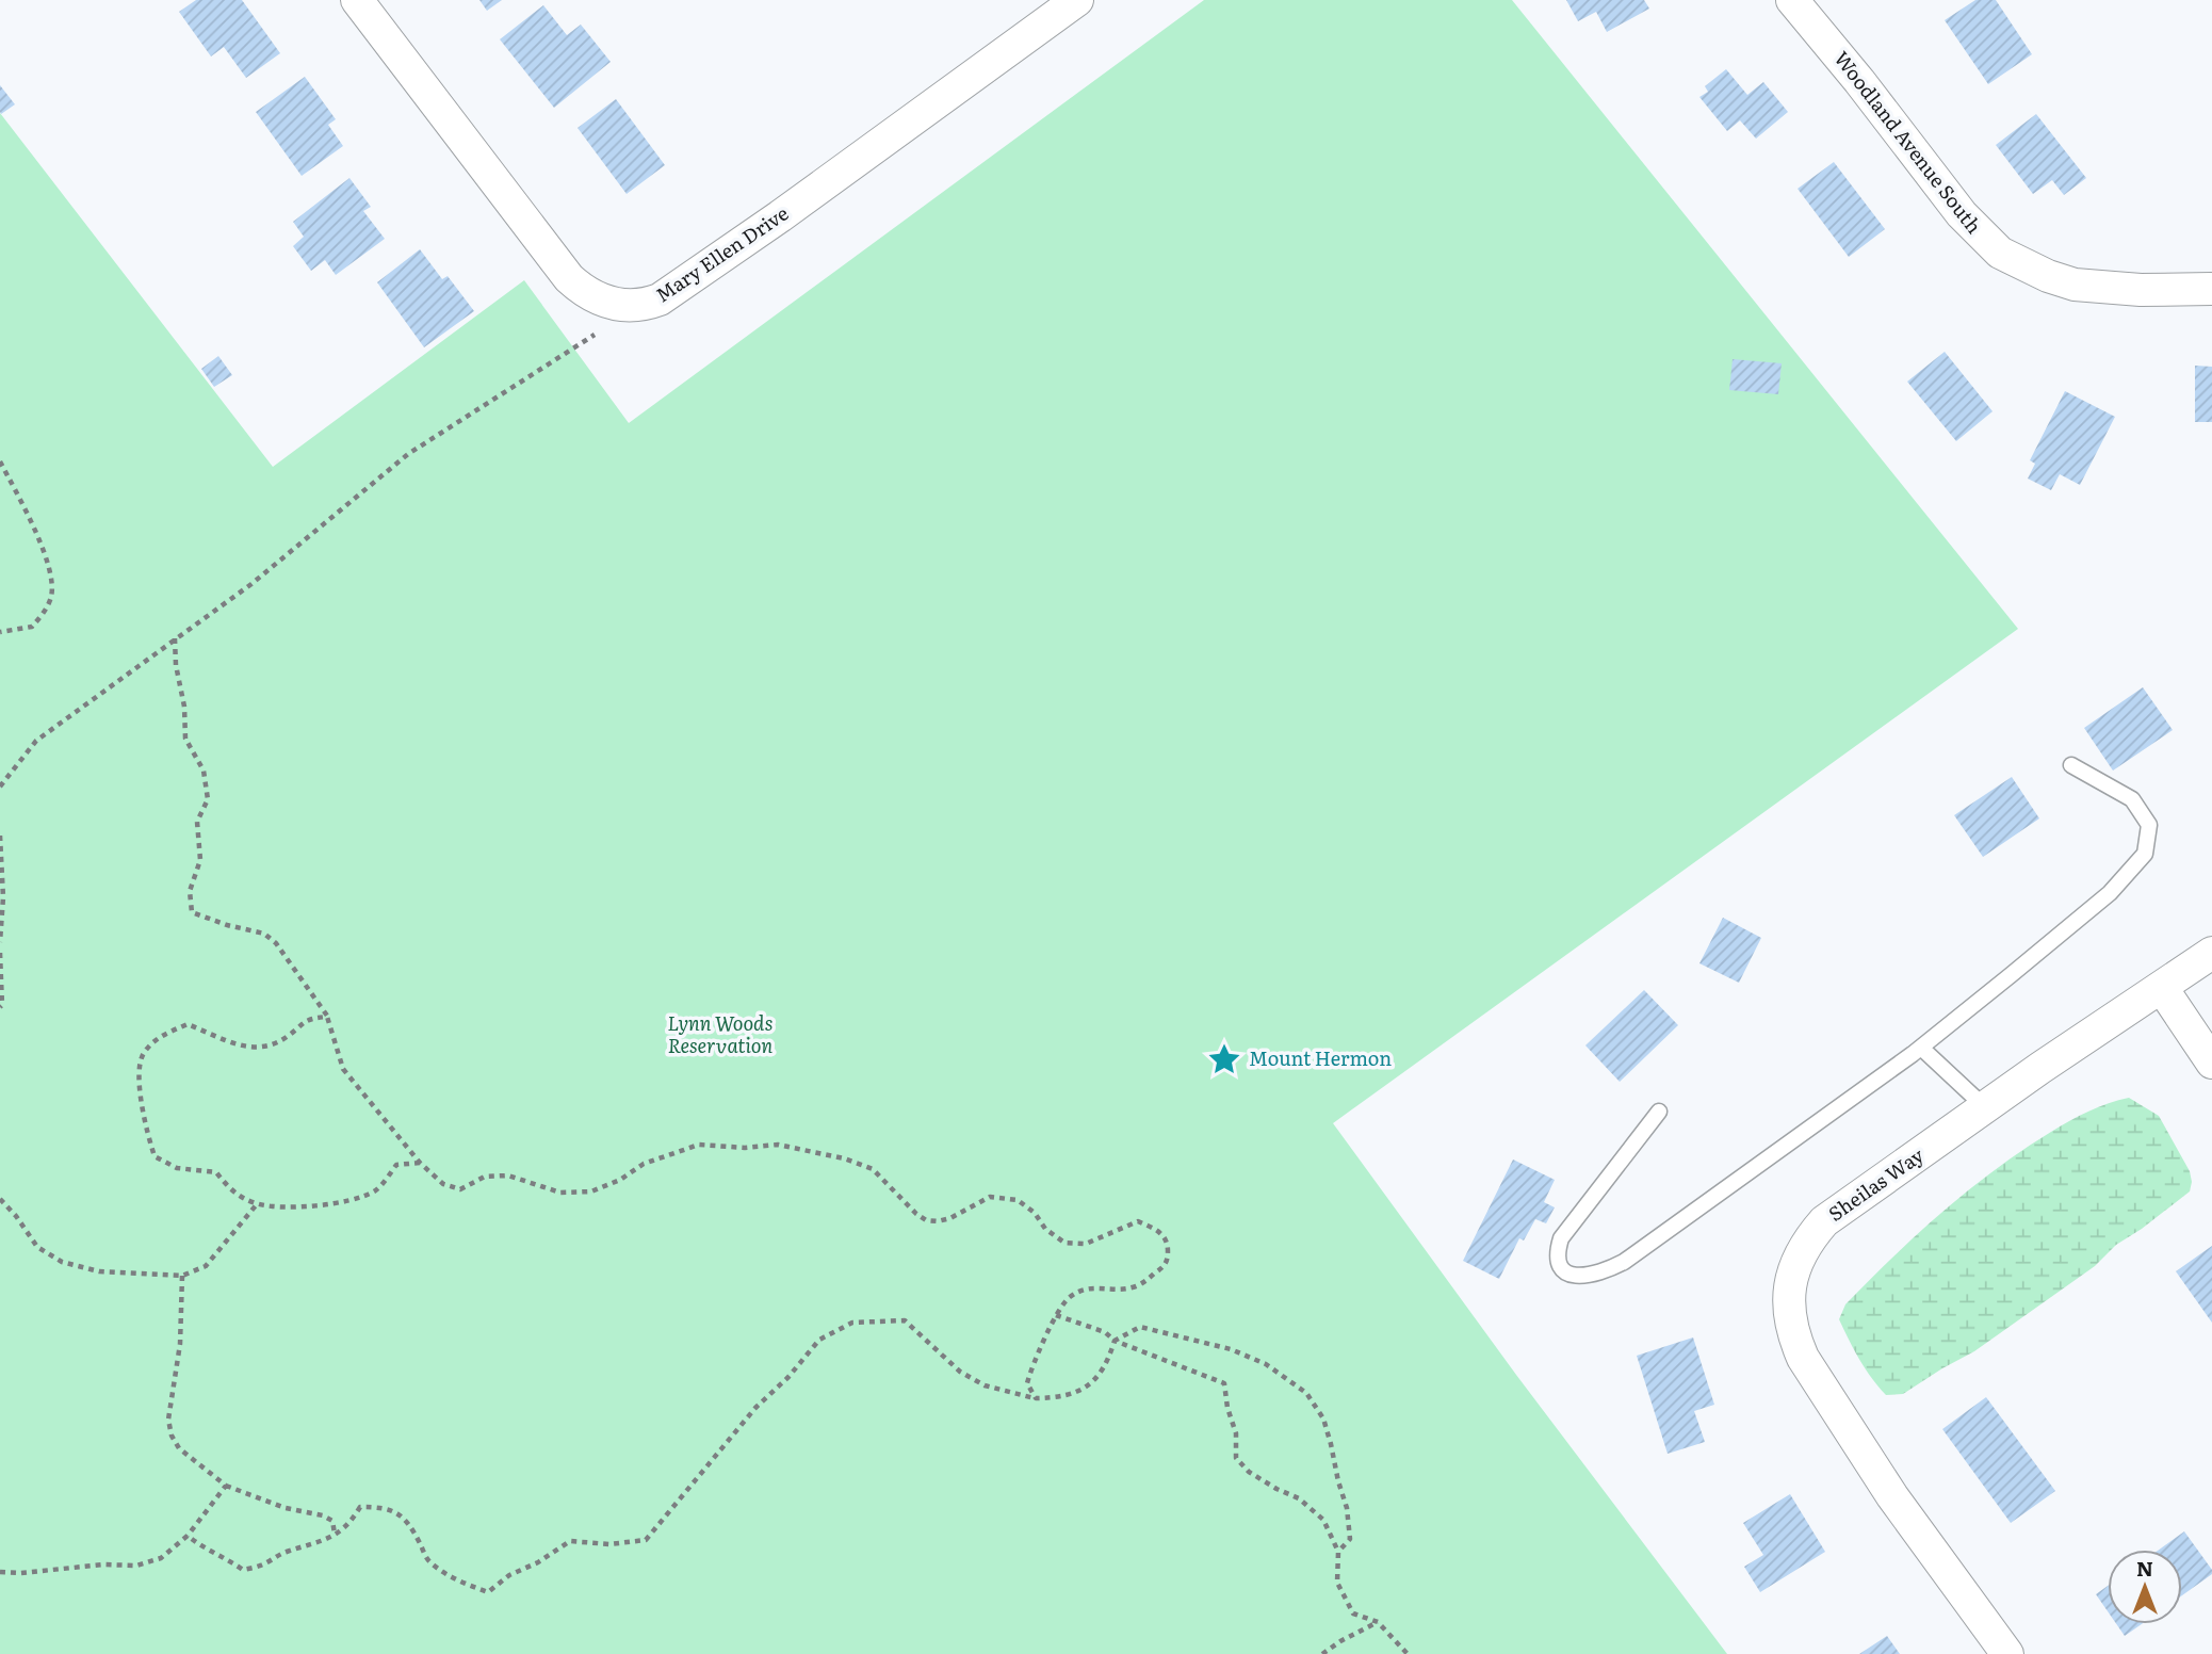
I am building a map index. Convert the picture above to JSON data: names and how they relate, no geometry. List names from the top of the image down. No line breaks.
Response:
{"streets":{"street":["Woodland Avenue South","Mary Ellen Drive","Sheilas Way"]},"parks":["Lynn Woods Reservation"],"places":{"place":["Mount Hermon"]},"north":"top"}
